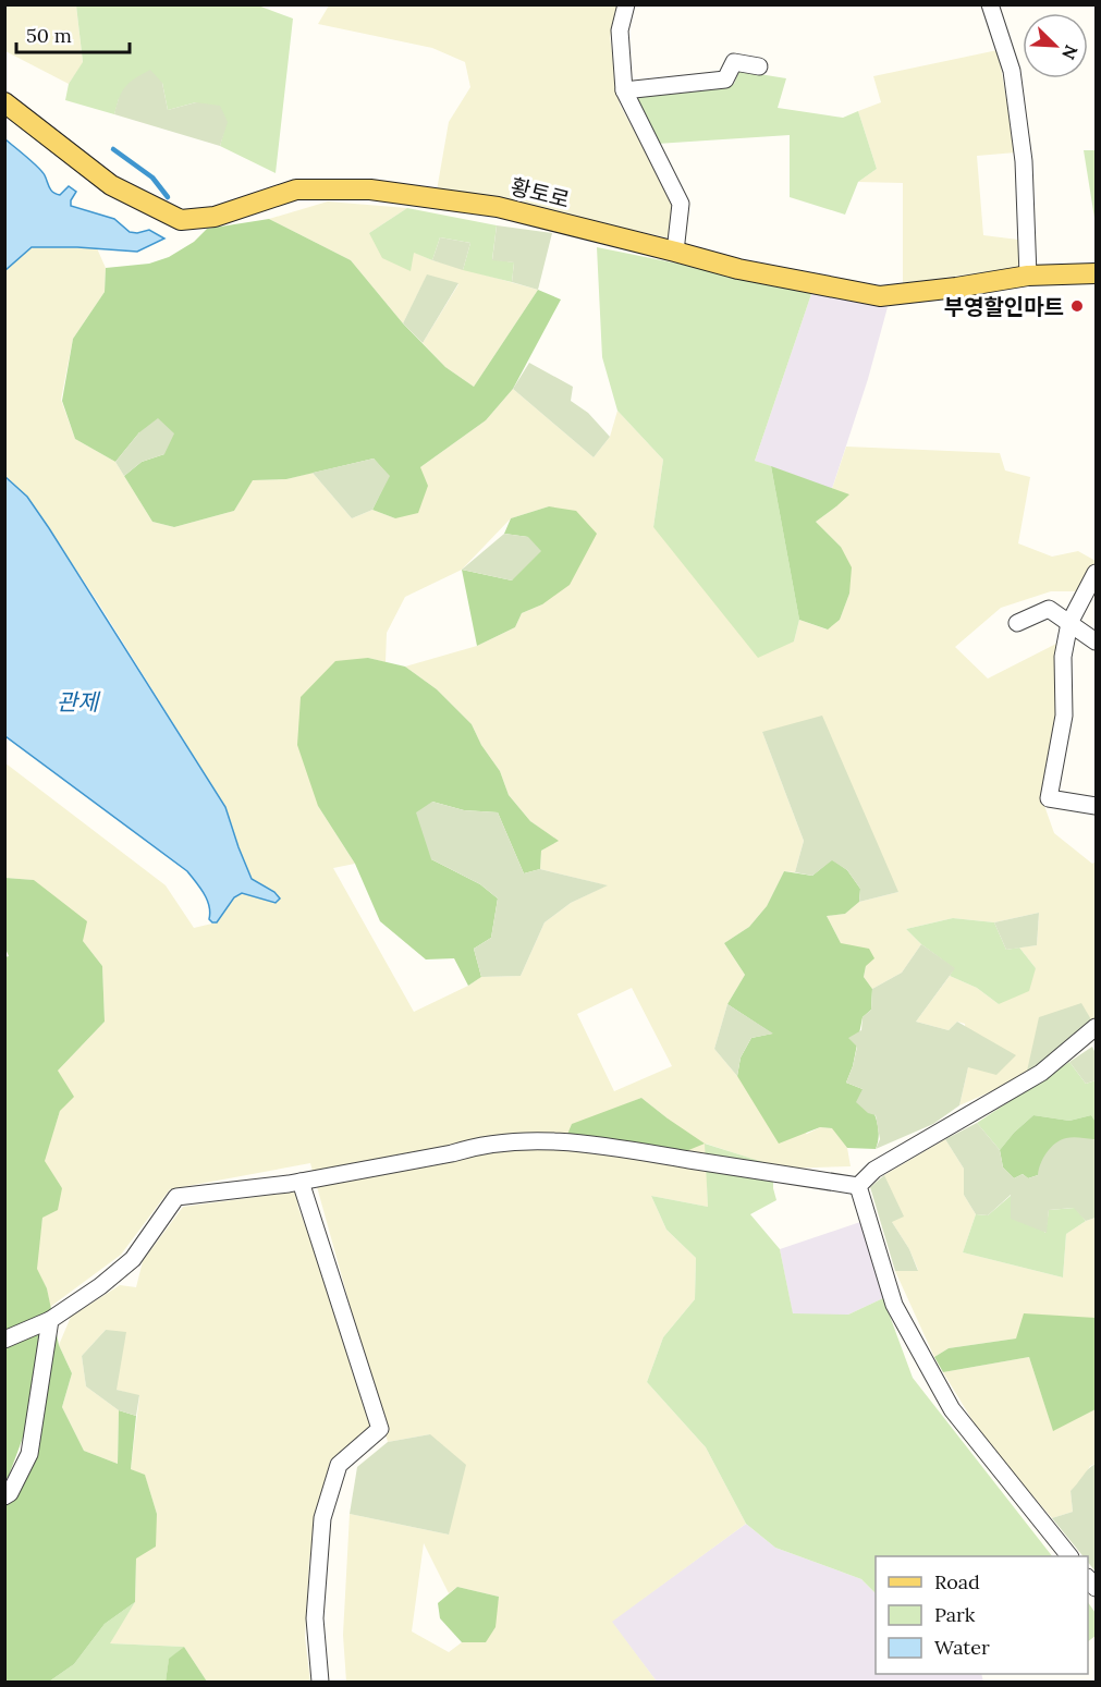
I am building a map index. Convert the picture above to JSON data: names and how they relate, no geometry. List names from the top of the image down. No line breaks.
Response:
{"streets":{"main road":["황토로"]},"water":["관제"],"places":["부영할인마트"],"legend":["Road","Park","Water"],"scale_bar":"50 m","north":"bottom right"}
